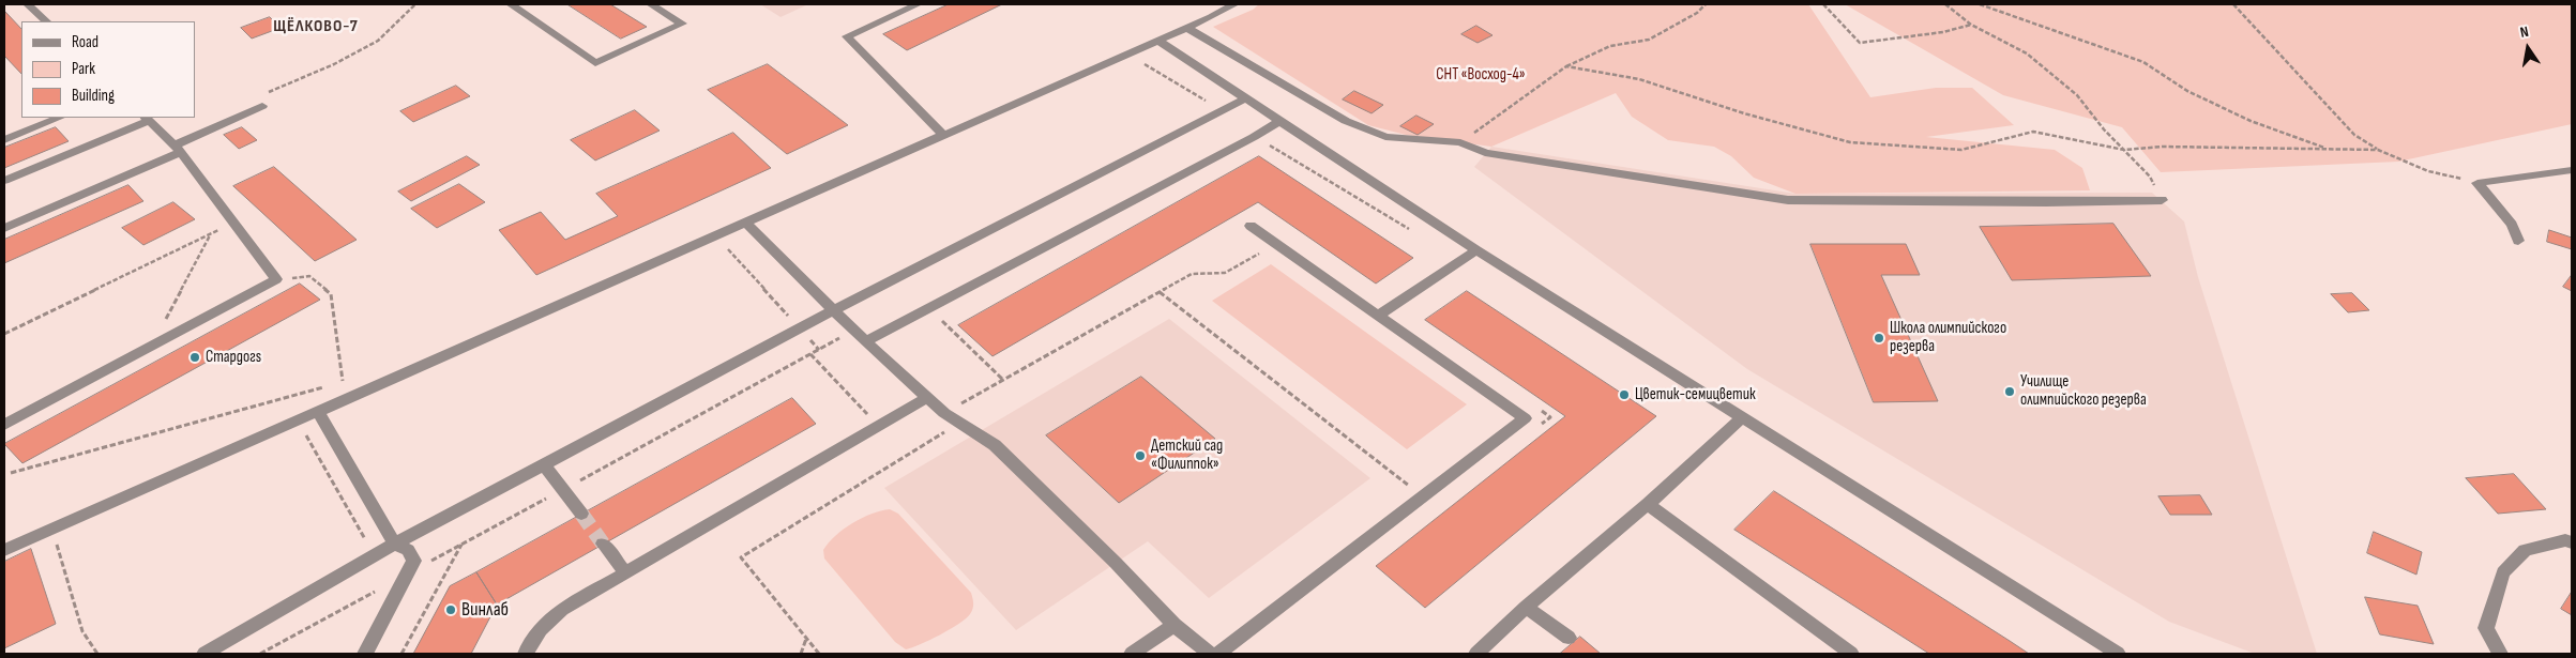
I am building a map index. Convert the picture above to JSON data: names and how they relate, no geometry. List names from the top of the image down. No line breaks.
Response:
{"districts":["ЩЁЛКОВО-7"],"parks":["СНТ «Восход-4»"],"places":["Школа олимпийского резерва","Стардогs","Училище олимпийского резерва","Цветик-семицветик","Детский сад «Филиппок»","Винлаб"],"legend":["Road","Park","Building"],"north":"top"}
